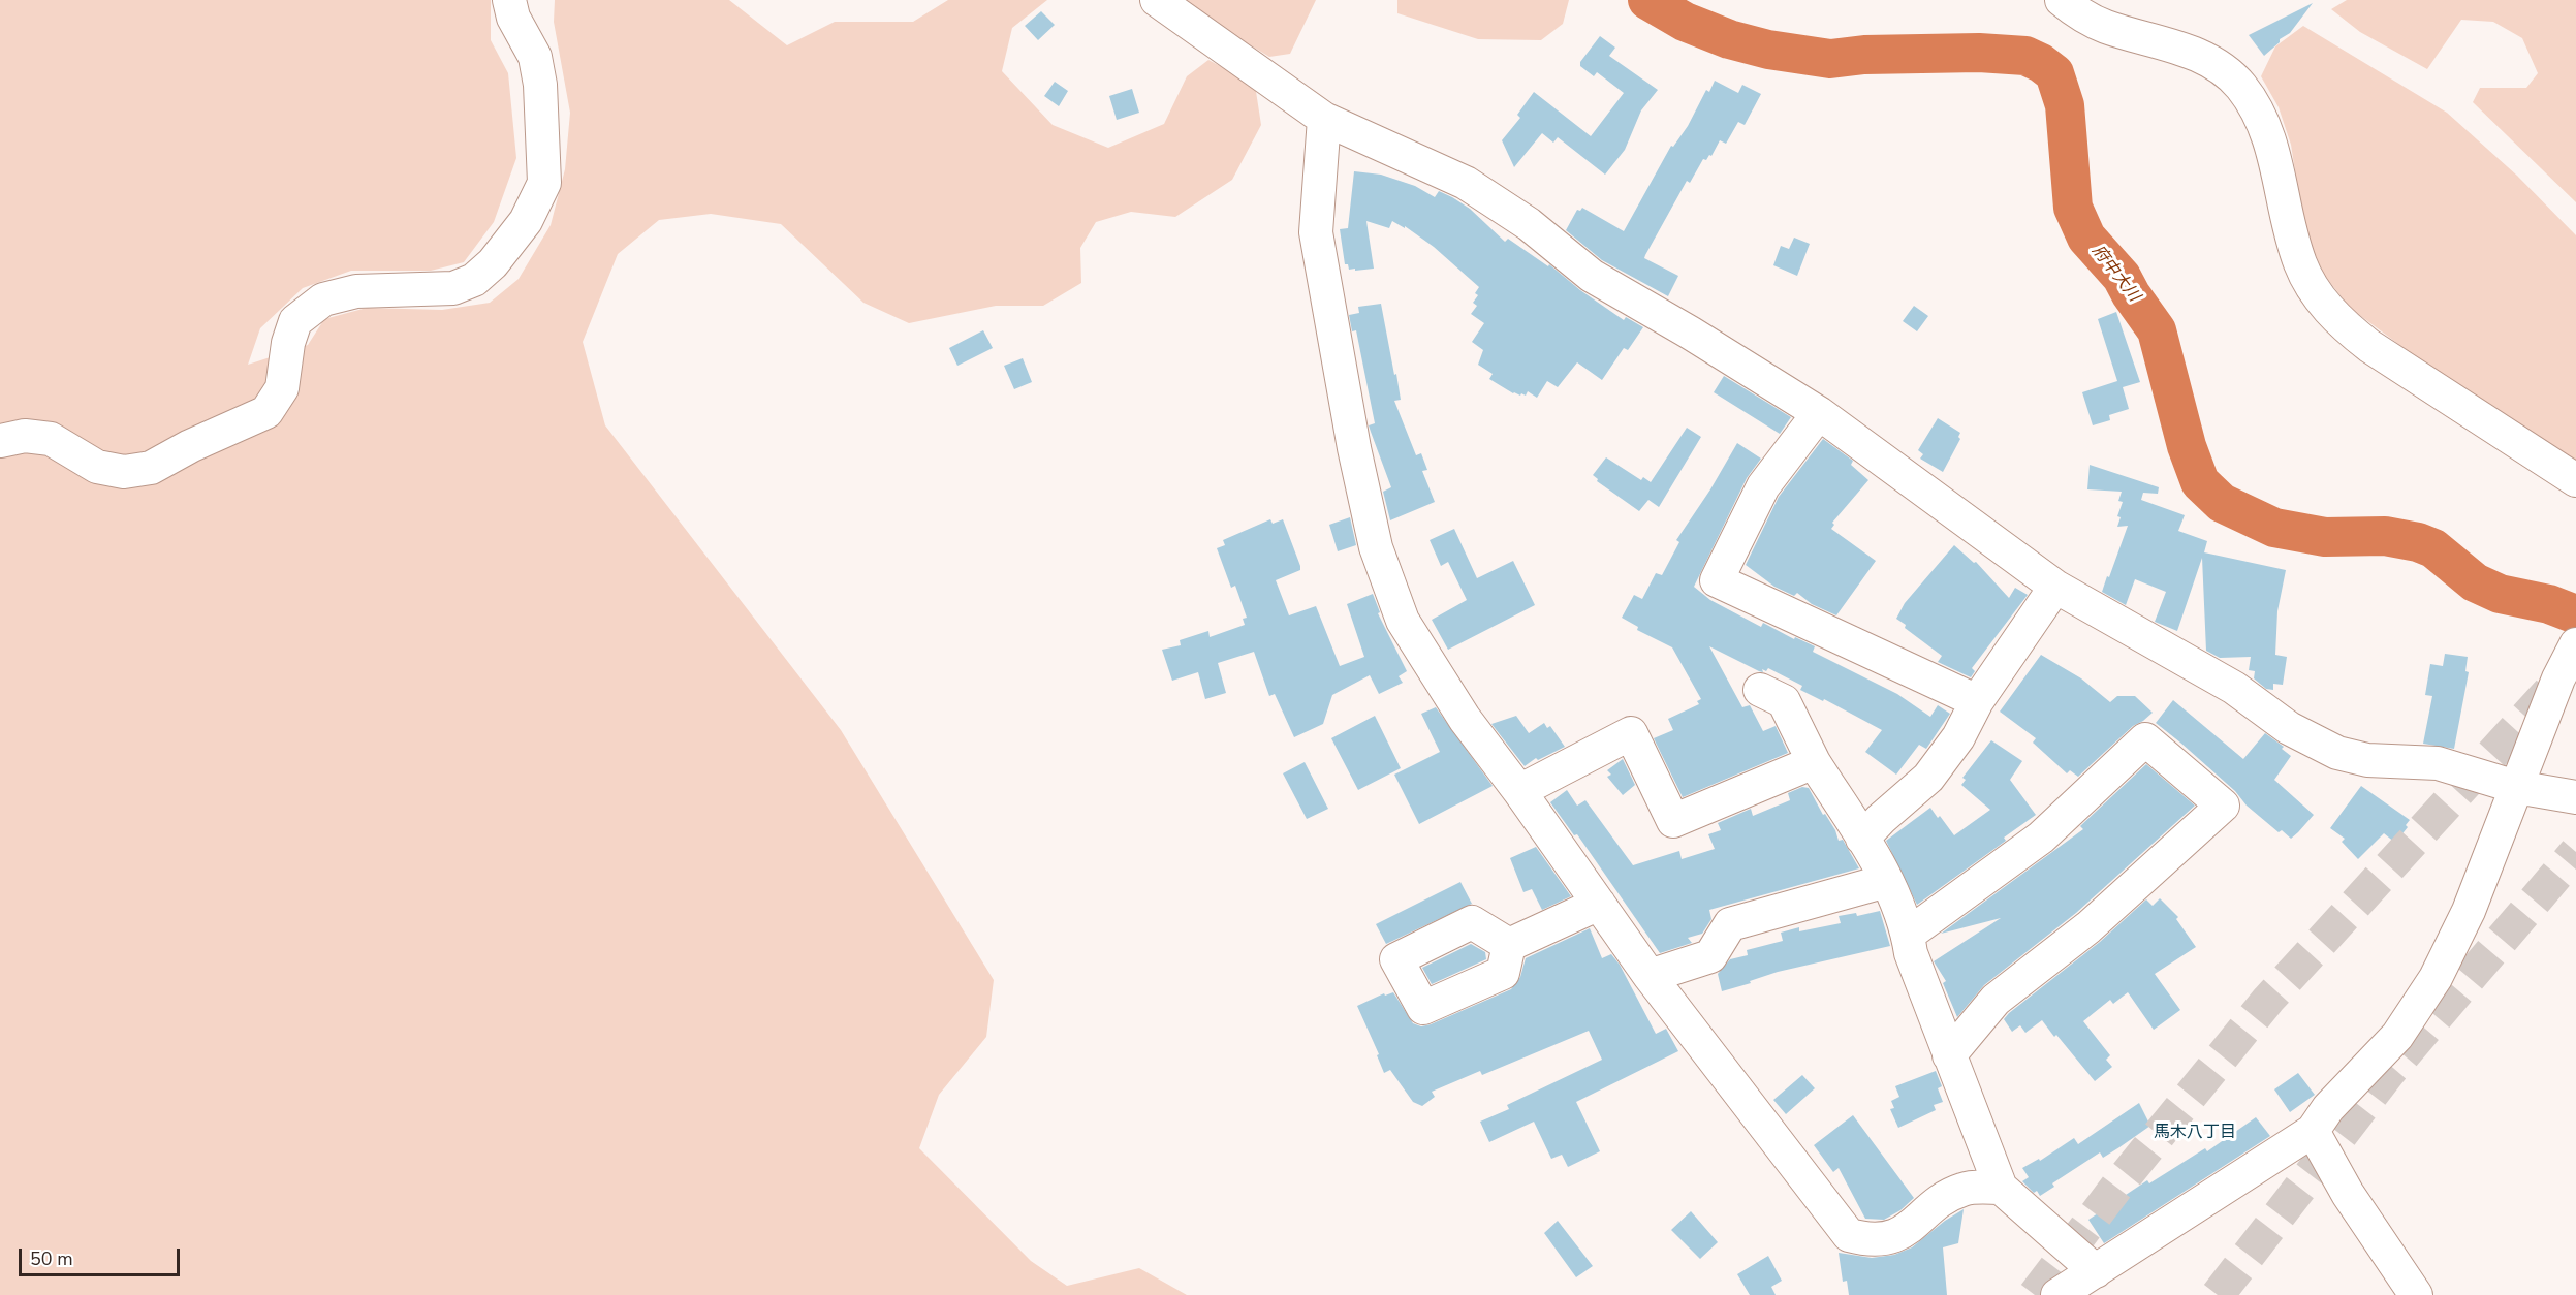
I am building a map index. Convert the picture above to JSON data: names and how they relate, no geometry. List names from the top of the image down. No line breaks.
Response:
{"districts":["馬木八丁目"],"water":["府中大川"],"scale_bar":"50 m"}
